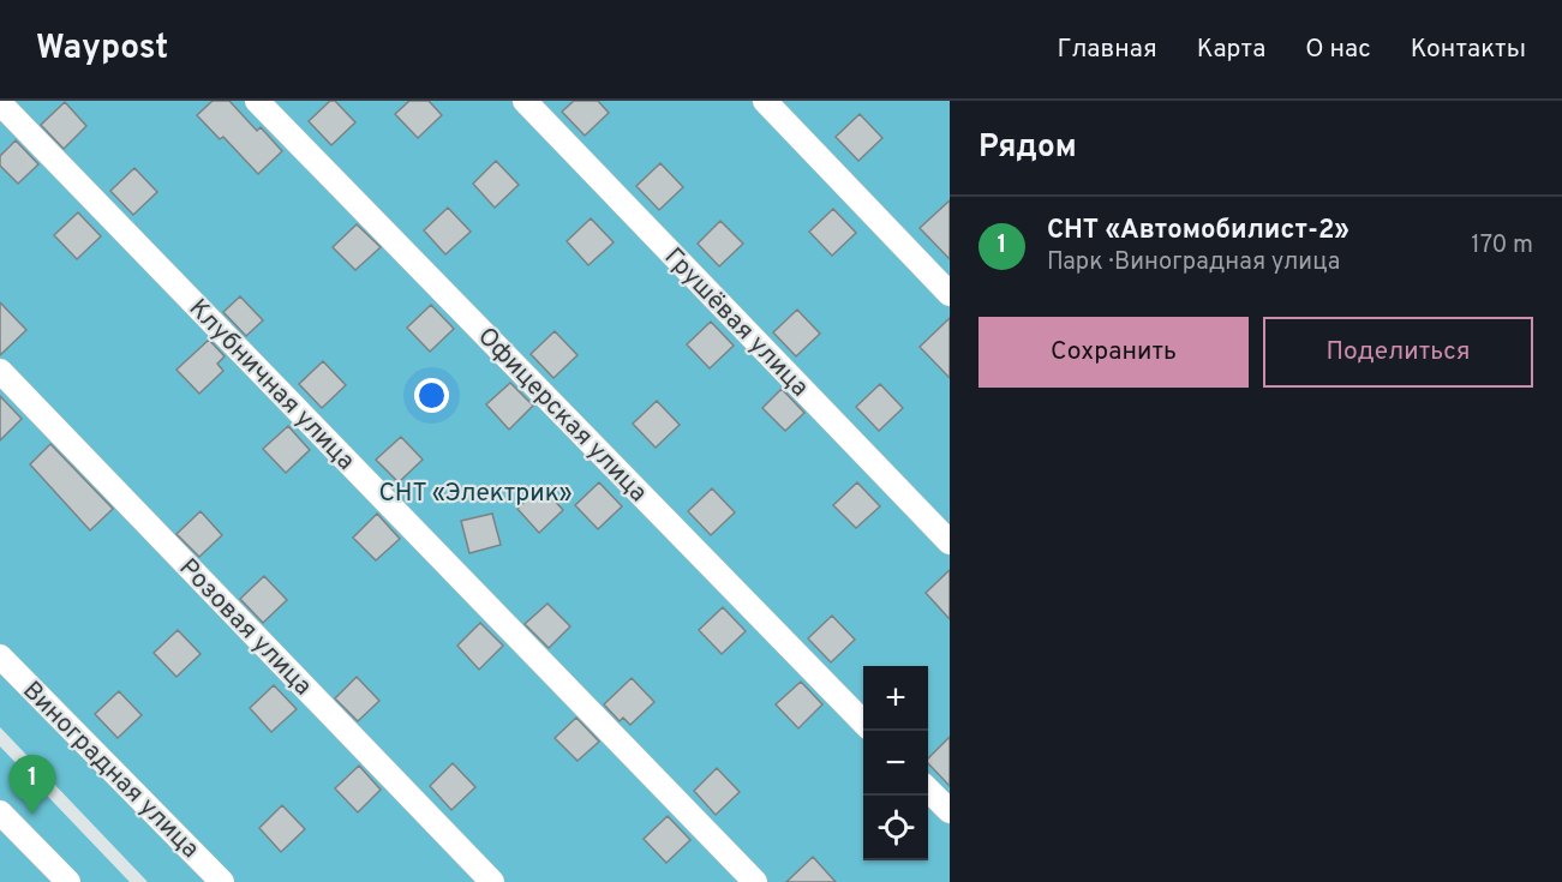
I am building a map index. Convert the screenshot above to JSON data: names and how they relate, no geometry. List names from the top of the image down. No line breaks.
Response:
{"streets":{"street":["Грушёвая улица","Клубничная улица","Офицерская улица","Розовая улица","Виноградная улица"]},"parks":["СНТ «Электрик»"],"page":{"header":"Waypost","nav":["Главная","Карта","О нас","Контакты"],"heading":"Рядом","list":[{"mark":"1","name":"СНТ «Автомобилист-2»","note":"Парк · Виноградная улица","value":"170 m"}],"buttons":["Сохранить","Поделиться"],"map_buttons":["+","−"],"pins":"1"}}
